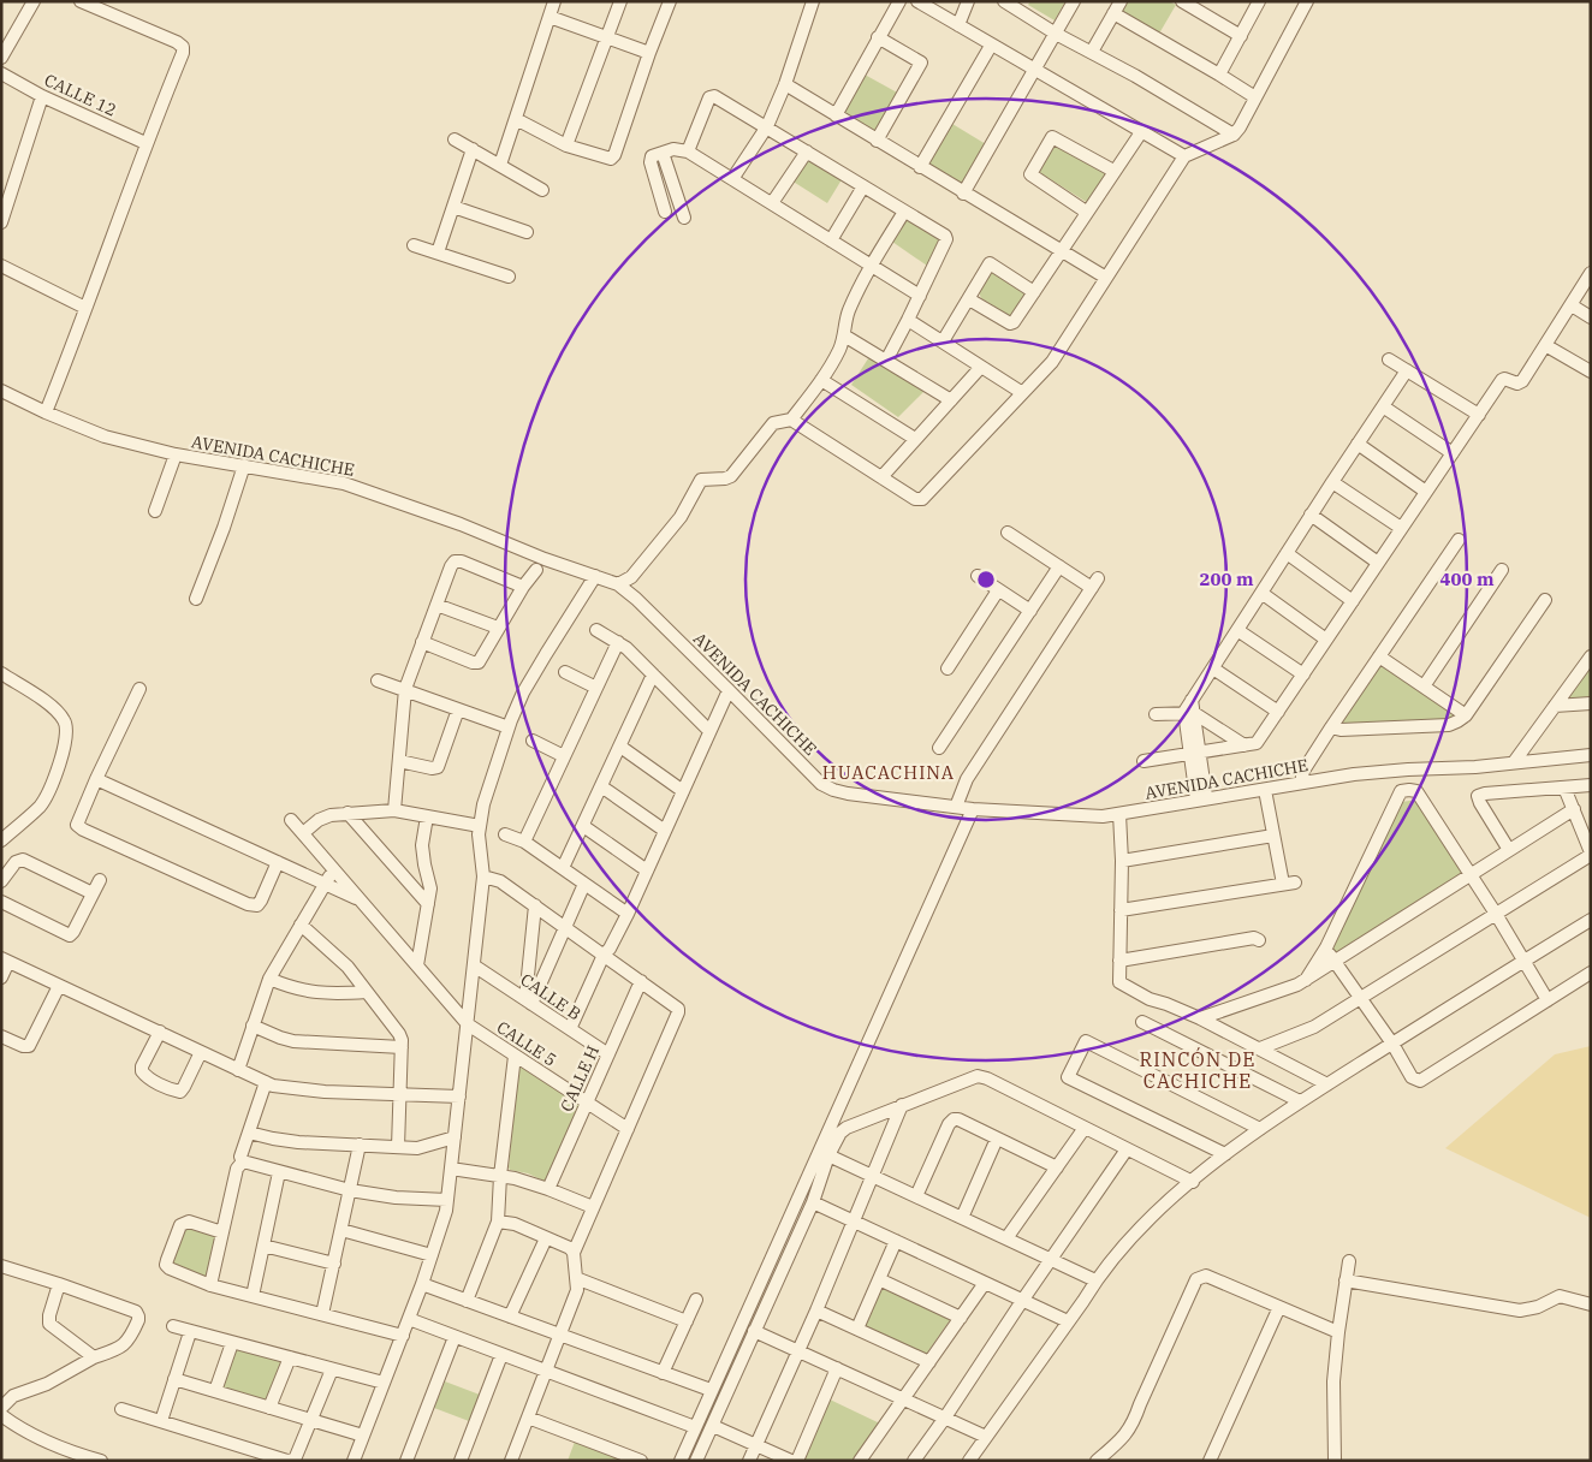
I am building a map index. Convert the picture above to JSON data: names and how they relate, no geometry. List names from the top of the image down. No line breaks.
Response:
{"streets":{"street":["CALLE 12","AVENIDA CACHICHE","CALLE B","CALLE 5","CALLE H"]},"crossings":[["CALLE B","CALLE H"],["CALLE 5","CALLE H"]],"districts":["HUACACHINA","RINCÓN DE CACHICHE"],"rings":["200 m","400 m"]}
